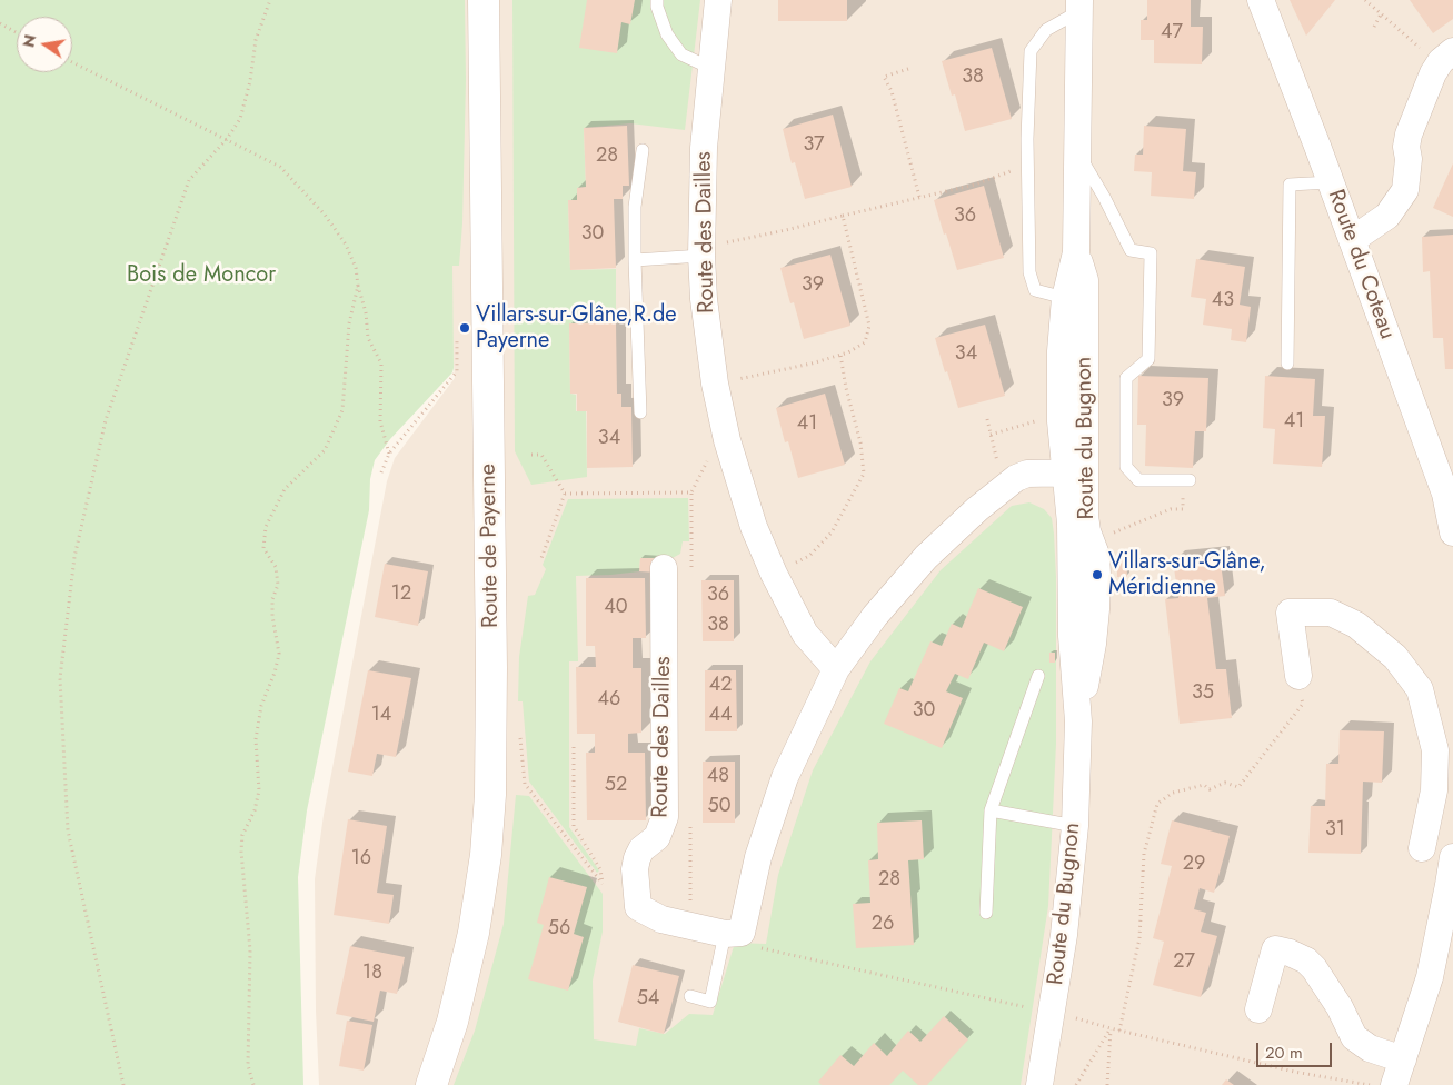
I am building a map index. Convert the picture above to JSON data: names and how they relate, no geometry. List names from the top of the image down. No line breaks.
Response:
{"streets":{"main road":["Route de Payerne"],"street":["Route des Dailles","Route du Coteau","Route du Bugnon"]},"parks":["Bois de Moncor"],"places":["Villars-sur-Glâne,R.de Payerne","Villars-sur-Glâne, Méridienne"],"house_numbers":["47","38","37","28","36","30","39","43","34","39","41","41","34","12","36","40","38","42","35","46","30","14","44","48","52","50","31","16","29","28","26","56","27","18","54"],"scale_bar":"20 m","north":"left"}
